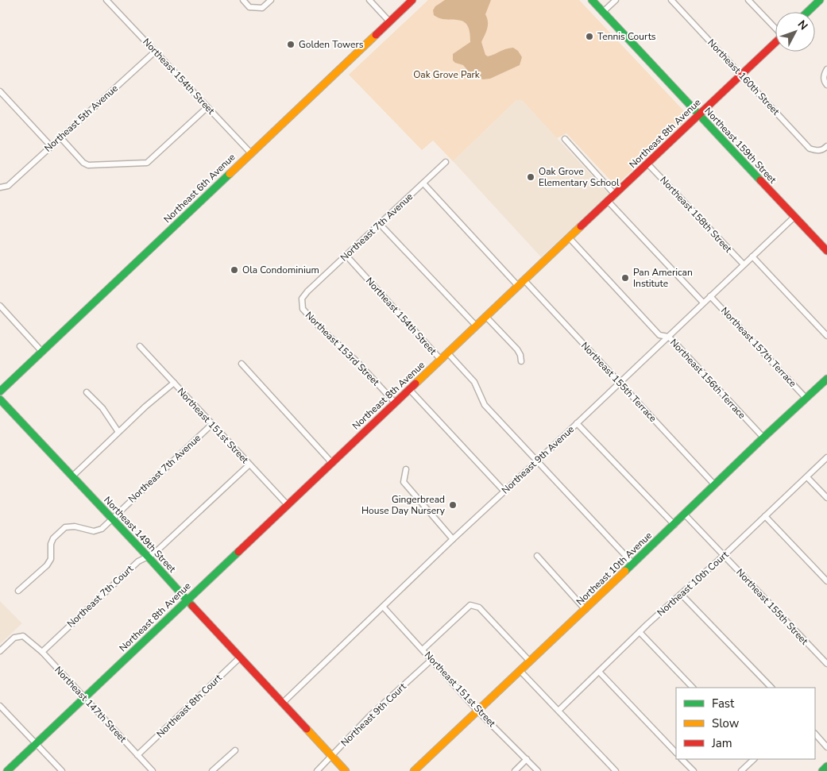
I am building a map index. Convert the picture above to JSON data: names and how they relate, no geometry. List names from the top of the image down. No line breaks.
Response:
{"streets":{"street":["Northeast 154th Street","Northeast 160th Street","Northeast 5th Avenue","Northeast 8th Avenue","Northeast 159th Street","Northeast 6th Avenue","Northeast 158th Street","Northeast 7th Avenue","Northeast 157th Terrace","Northeast 153rd Street","Northeast 156th Terrace","Northeast 155th Terrace","Northeast 151st Street","Northeast 9th Avenue","Northeast 149th Street","Northeast 10th Avenue","Northeast 10th Court","Northeast 7th Court","Northeast 155th Street","Northeast 147th Street","Northeast 8th Court","Northeast 9th Court"]},"crossings":[["Northeast 154th Street","Northeast 5th Avenue"],["Northeast 154th Street","Northeast 8th Avenue"],["Northeast 154th Street","Northeast 6th Avenue"],["Northeast 154th Street","Northeast 7th Avenue"],["Northeast 154th Street","Northeast 9th Avenue"],["Northeast 154th Street","Northeast 10th Avenue"],["Northeast 160th Street","Northeast 8th Avenue"],["Northeast 8th Avenue","Northeast 159th Street"],["Northeast 8th Avenue","Northeast 158th Street"],["Northeast 8th Avenue","Northeast 153rd Street"],["Northeast 8th Avenue","Northeast 156th Terrace"],["Northeast 8th Avenue","Northeast 155th Terrace"],["Northeast 8th Avenue","Northeast 151st Street"],["Northeast 8th Avenue","Northeast 149th Street"],["Northeast 8th Avenue","Northeast 147th Street"],["Northeast 159th Street","Northeast 9th Avenue"],["Northeast 158th Street","Northeast 9th Avenue"],["Northeast 7th Avenue","Northeast 153rd Street"],["Northeast 7th Avenue","Northeast 151st Street"],["Northeast 7th Avenue","Northeast 149th Street"],["Northeast 157th Terrace","Northeast 9th Avenue"],["Northeast 157th Terrace","Northeast 10th Avenue"],["Northeast 156th Terrace","Northeast 9th Avenue"],["Northeast 156th Terrace","Northeast 10th Avenue"],["Northeast 155th Terrace","Northeast 9th Avenue"],["Northeast 155th Terrace","Northeast 10th Avenue"],["Northeast 151st Street","Northeast 9th Avenue"],["Northeast 151st Street","Northeast 10th Avenue"],["Northeast 151st Street","Northeast 7th Court"],["Northeast 151st Street","Northeast 9th Court"],["Northeast 9th Avenue","Northeast 149th Street"],["Northeast 149th Street","Northeast 7th Court"],["Northeast 149th Street","Northeast 8th Court"],["Northeast 149th Street","Northeast 9th Court"],["Northeast 10th Avenue","Northeast 155th Street"],["Northeast 10th Court","Northeast 155th Street"],["Northeast 7th Court","Northeast 147th Street"],["Northeast 147th Street","Northeast 8th Court"]],"parks":["Oak Grove Park"],"places":["Tennis Courts","Golden Towers","Oak Grove Elementary School","Ola Condominium","Pan American Institute","Gingerbread House Day Nursery"],"legend":["Fast","Slow","Jam"],"north":"top right"}
